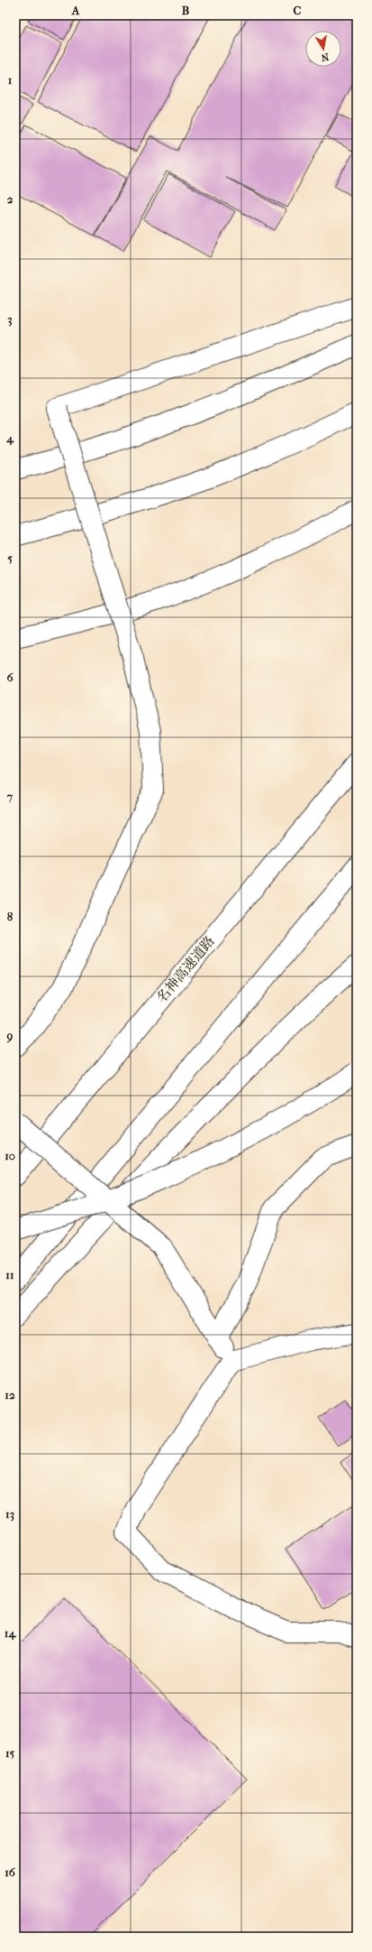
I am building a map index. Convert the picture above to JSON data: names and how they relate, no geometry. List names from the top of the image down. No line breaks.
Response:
{"streets":{"main road":["名神高速道路"]},"north":"bottom","grid":{"columns":["A","B","C"],"rows":["1","2","3","4","5","6","7","8","9","10","11","12","13","14","15","16"]}}
